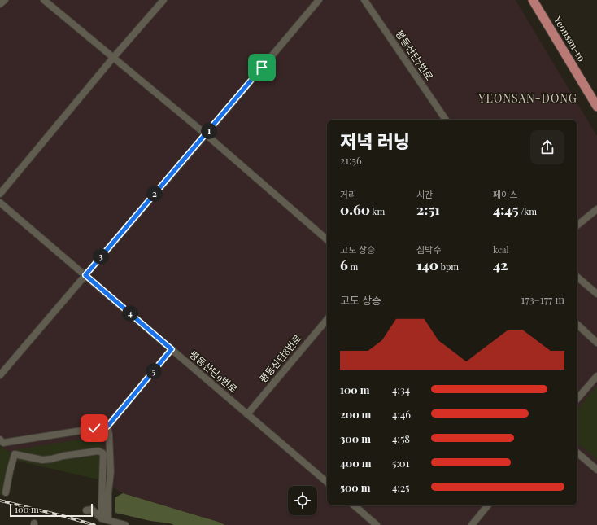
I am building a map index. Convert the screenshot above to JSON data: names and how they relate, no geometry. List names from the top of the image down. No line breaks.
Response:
{"streets":{"main road":["Yeonsan-ro"],"street":["평동산단7번로","평동산단8번로","평동산단9번로"]},"crossings":[["평동산단8번로","평동산단9번로"]],"districts":["YEONSAN-DONG"],"scale_bar":"100 m","page":{"heading":["저녁 러닝","21:56"],"pins":["1","2","3","4","5"],"stats":[["거리","0.60 km"],["시간","2:51"],["페이스","4:45 /km"],["고도 상승","6 m"],["심박수","140 bpm"],["kcal","42"]],"chart":["고도 상승","173–177 m"],"list":[{"name":"100 m","note":"4:34"},{"name":"200 m","note":"4:46"},{"name":"300 m","note":"4:58"},{"name":"400 m","note":"5:01"},{"name":"500 m","note":"4:25"}],"scale":"100 m"}}
